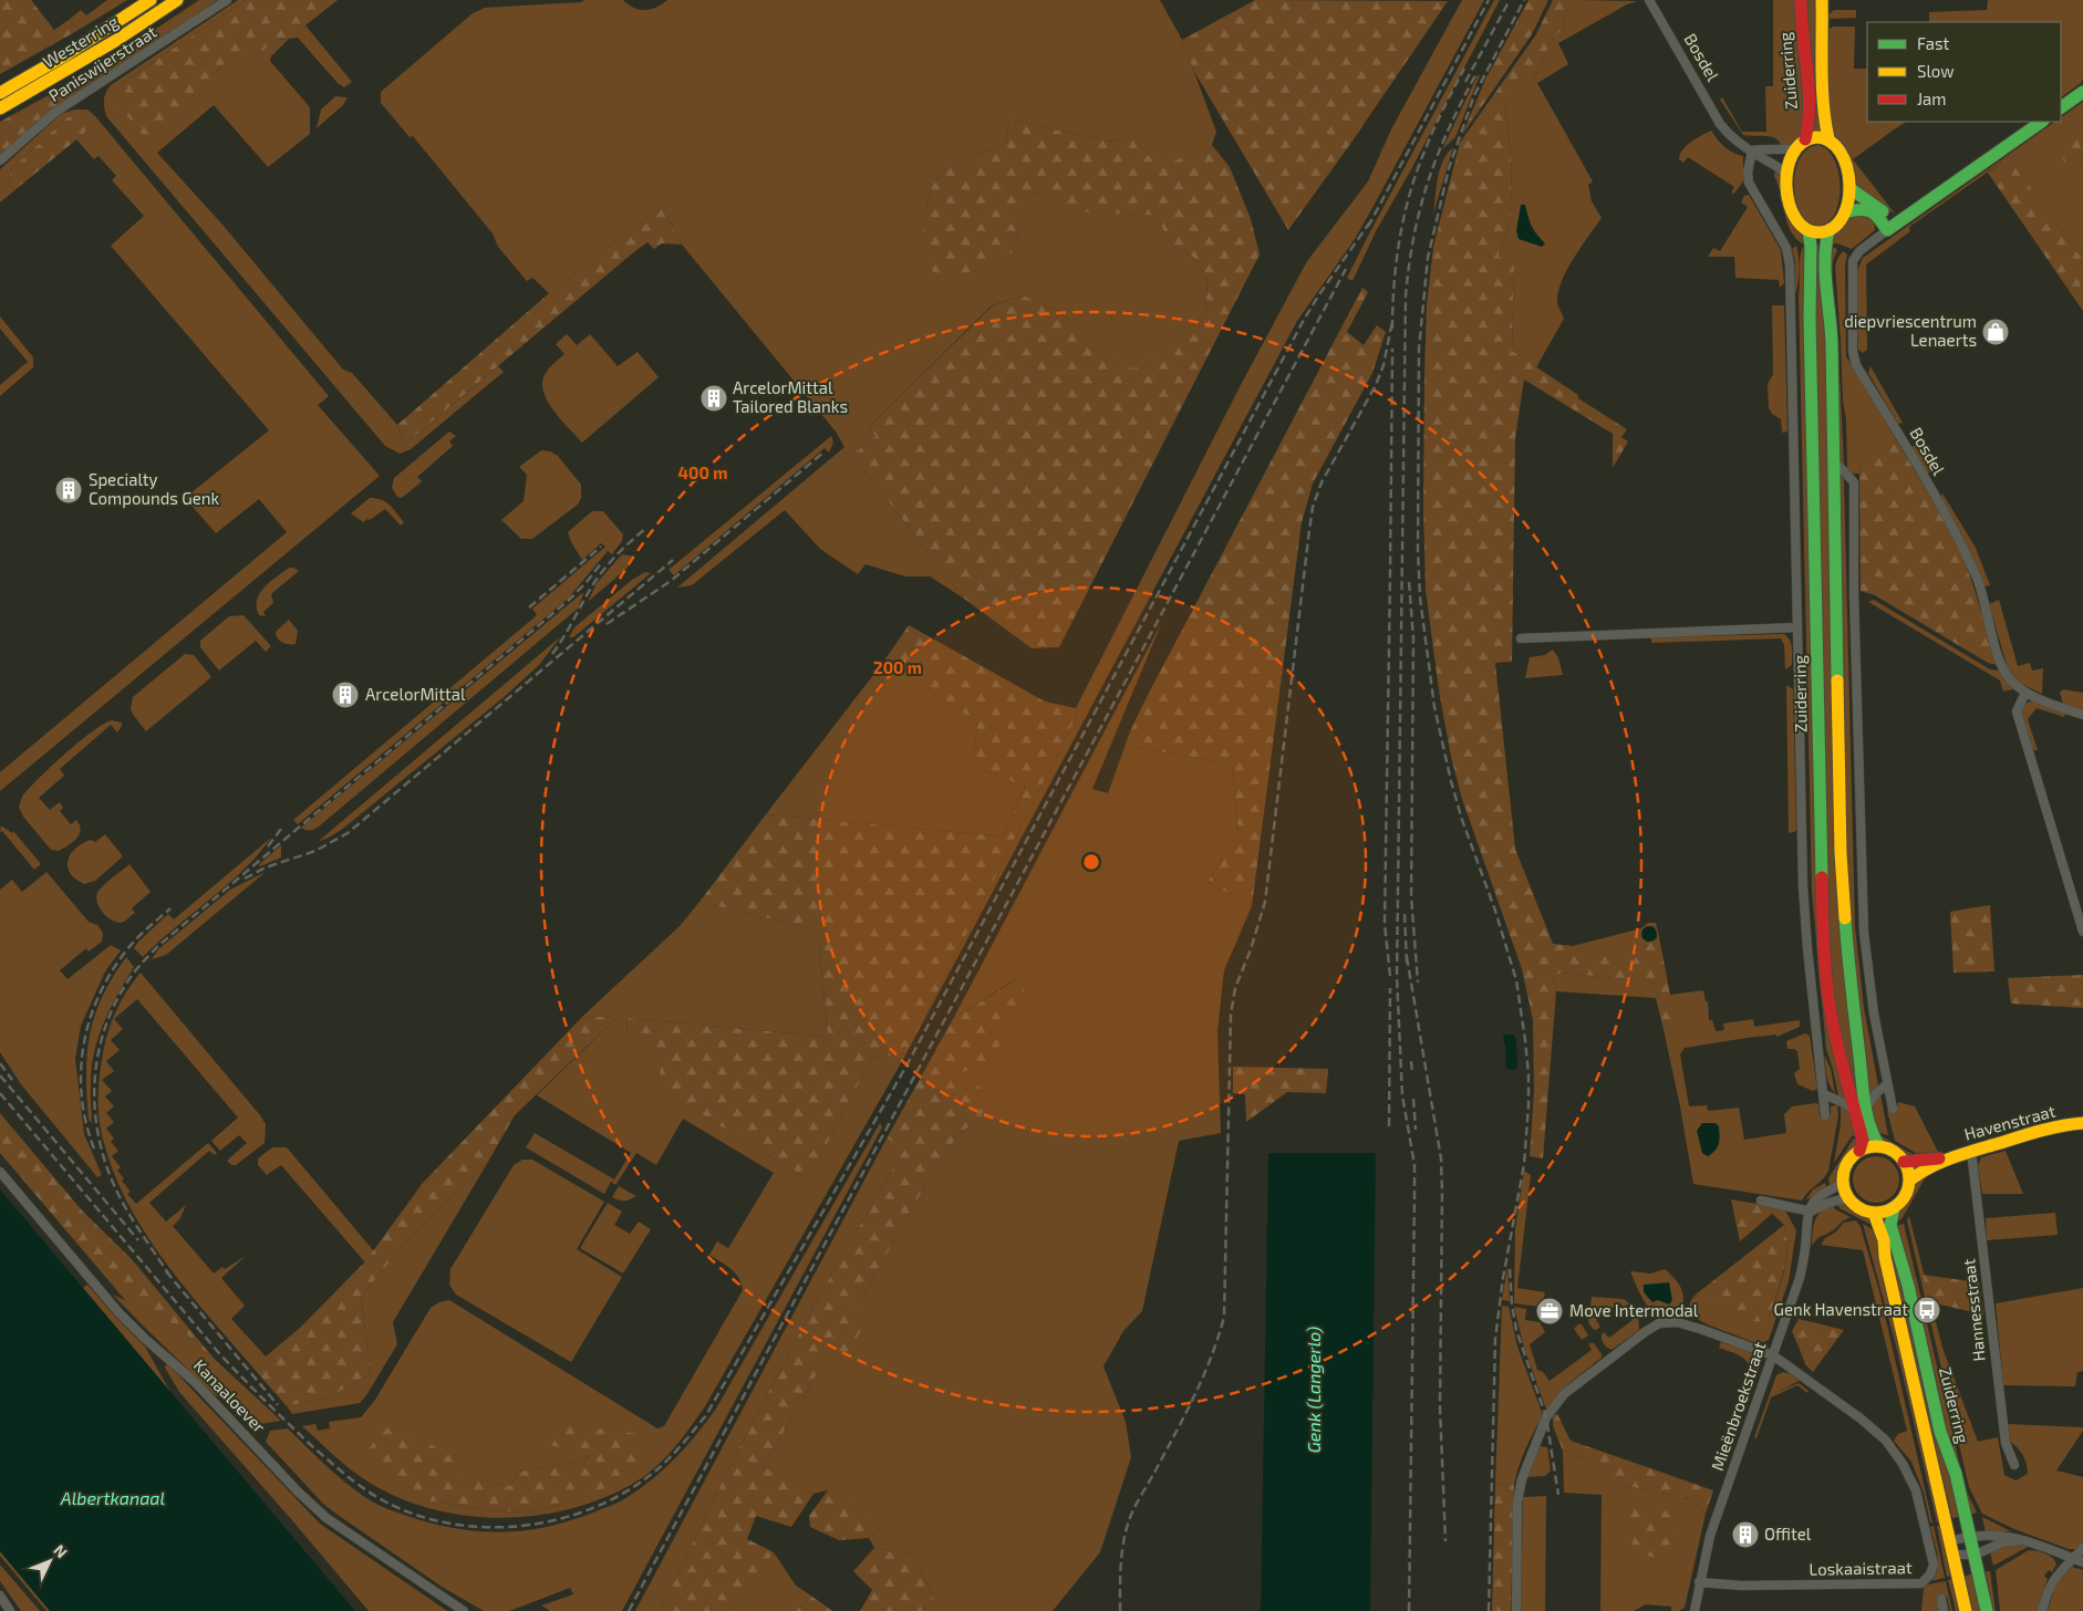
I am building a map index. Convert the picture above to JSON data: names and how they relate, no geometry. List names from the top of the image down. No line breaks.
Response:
{"streets":{"main road":["Westerring","Zuiderring","Havenstraat"],"street":["Bosdel","Paniswijerstraat","Hannesstraat","Kanaaloever","Mieënbroekstraat","Loskaaistraat"]},"crossings":[["Bosdel","Zuiderring"],["Zuiderring","Havenstraat"],["Havenstraat","Hannesstraat"],["Mieënbroekstraat","Loskaaistraat"]],"water":["Genk (Langerlo)","Albertkanaal"],"places":{"shop":["diepvriescentrum Lenaerts"],"building":["ArcelorMittal Tailored Blanks","Specialty Compounds Genk","ArcelorMittal","Offitel"],"bus stop":["Genk Havenstraat"],"office":["Move Intermodal"]},"legend":["Fast","Slow","Jam"],"north":"top right","rings":["400 m","200 m"]}
